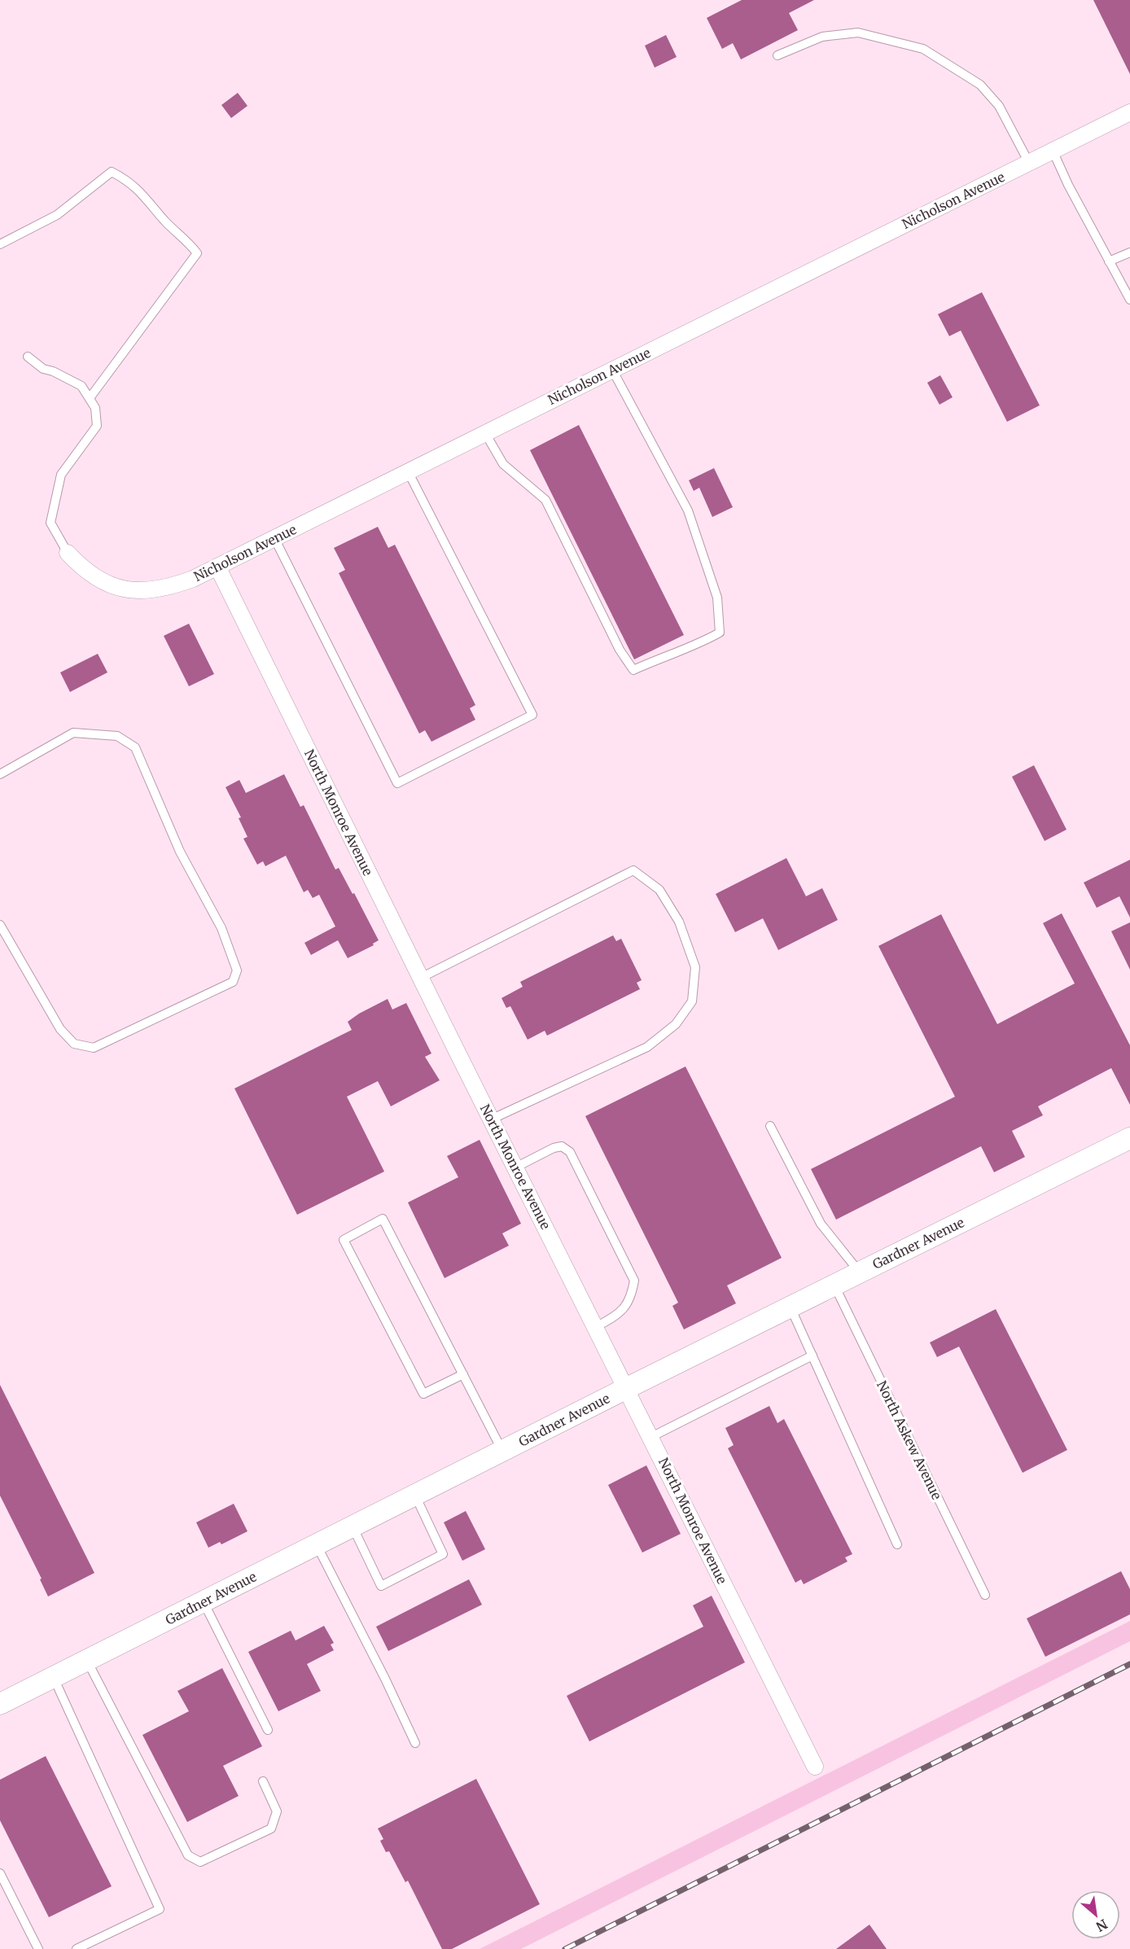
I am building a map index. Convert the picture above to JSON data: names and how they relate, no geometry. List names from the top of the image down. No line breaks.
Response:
{"streets":{"street":["Nicholson Avenue","North Monroe Avenue","Gardner Avenue"],"lane":["North Askew Avenue"]},"crossings":[["Nicholson Avenue","North Monroe Avenue"],["North Monroe Avenue","Gardner Avenue"],["Gardner Avenue","North Askew Avenue"]],"north":"bottom right"}
